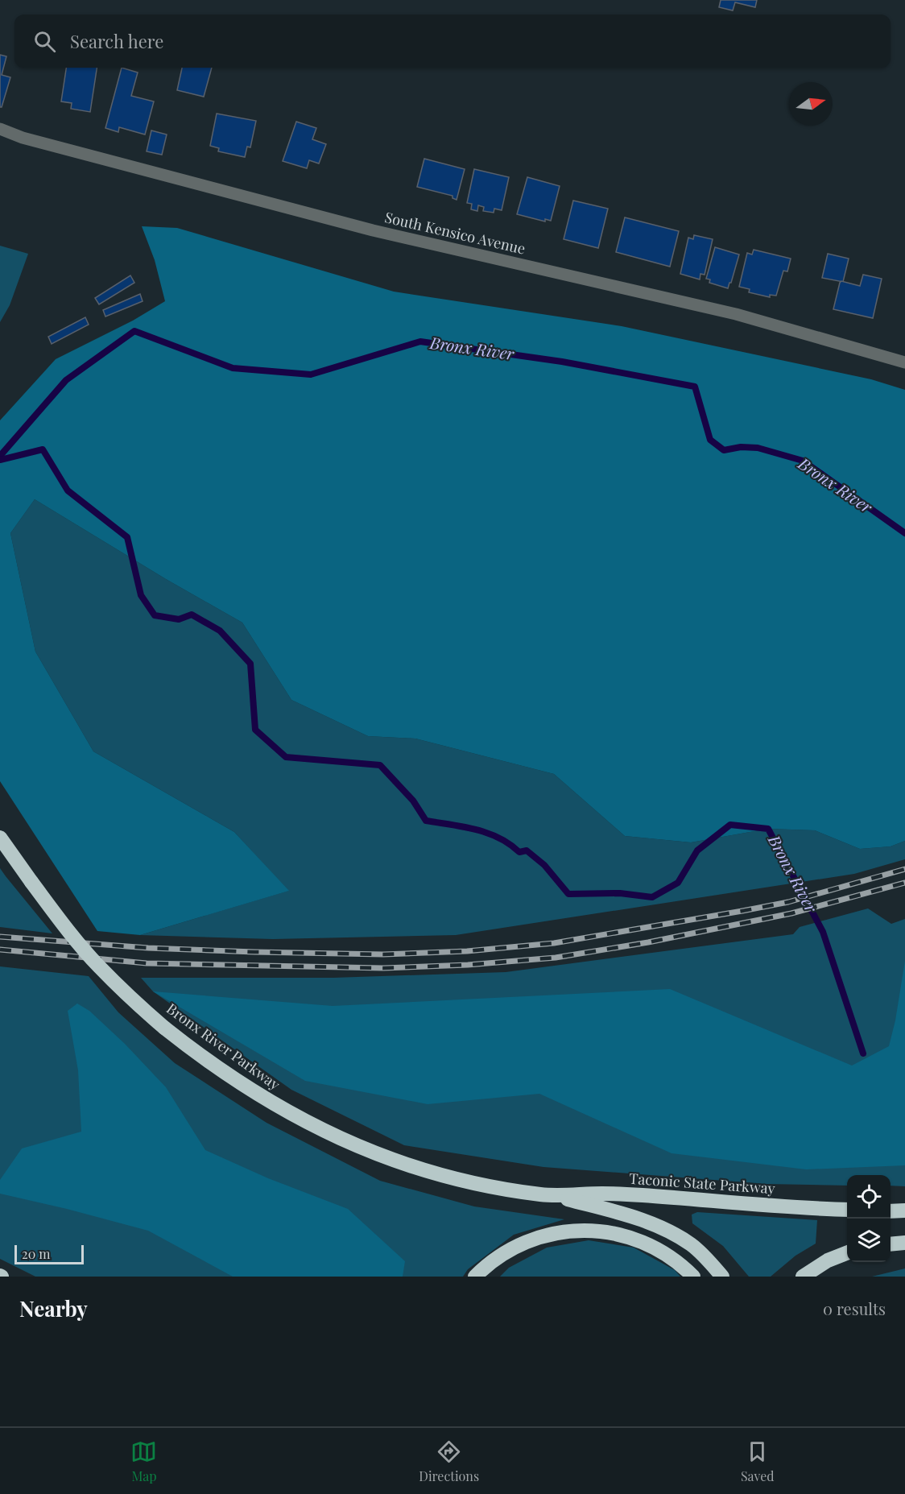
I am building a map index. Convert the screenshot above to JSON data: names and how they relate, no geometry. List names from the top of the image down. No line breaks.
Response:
{"streets":{"highway":["Bronx River Parkway","Taconic State Parkway"],"street":["South Kensico Avenue"]},"crossings":[["Bronx River Parkway","Taconic State Parkway"]],"water":["Bronx River"],"scale_bar":"20 m","north":"right","page":{"search":"Search here","scale":"20 m","heading":["Nearby","0 results"],"nav":["Map","Directions","Saved"]}}
